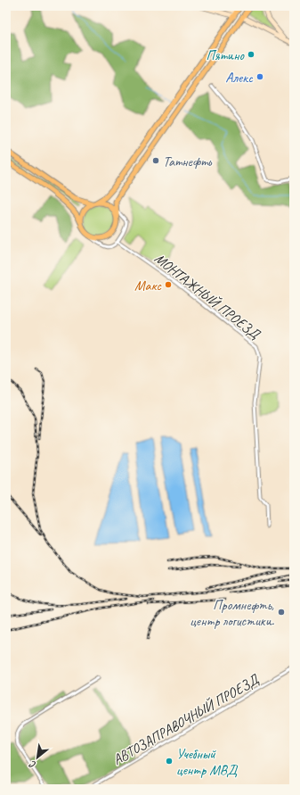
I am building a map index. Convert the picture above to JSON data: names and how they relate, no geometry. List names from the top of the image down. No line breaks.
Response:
{"streets":{"street":["МОНТАЖНЫЙ ПРОЕЗД","АВТОЗАПРАВОЧНЫЙ ПРОЕЗД"]},"places":["Пятино","Алекс","Татнефть","Макс","Промнефть, центр логистики.","Учебный центр МВД"],"north":"bottom left"}
